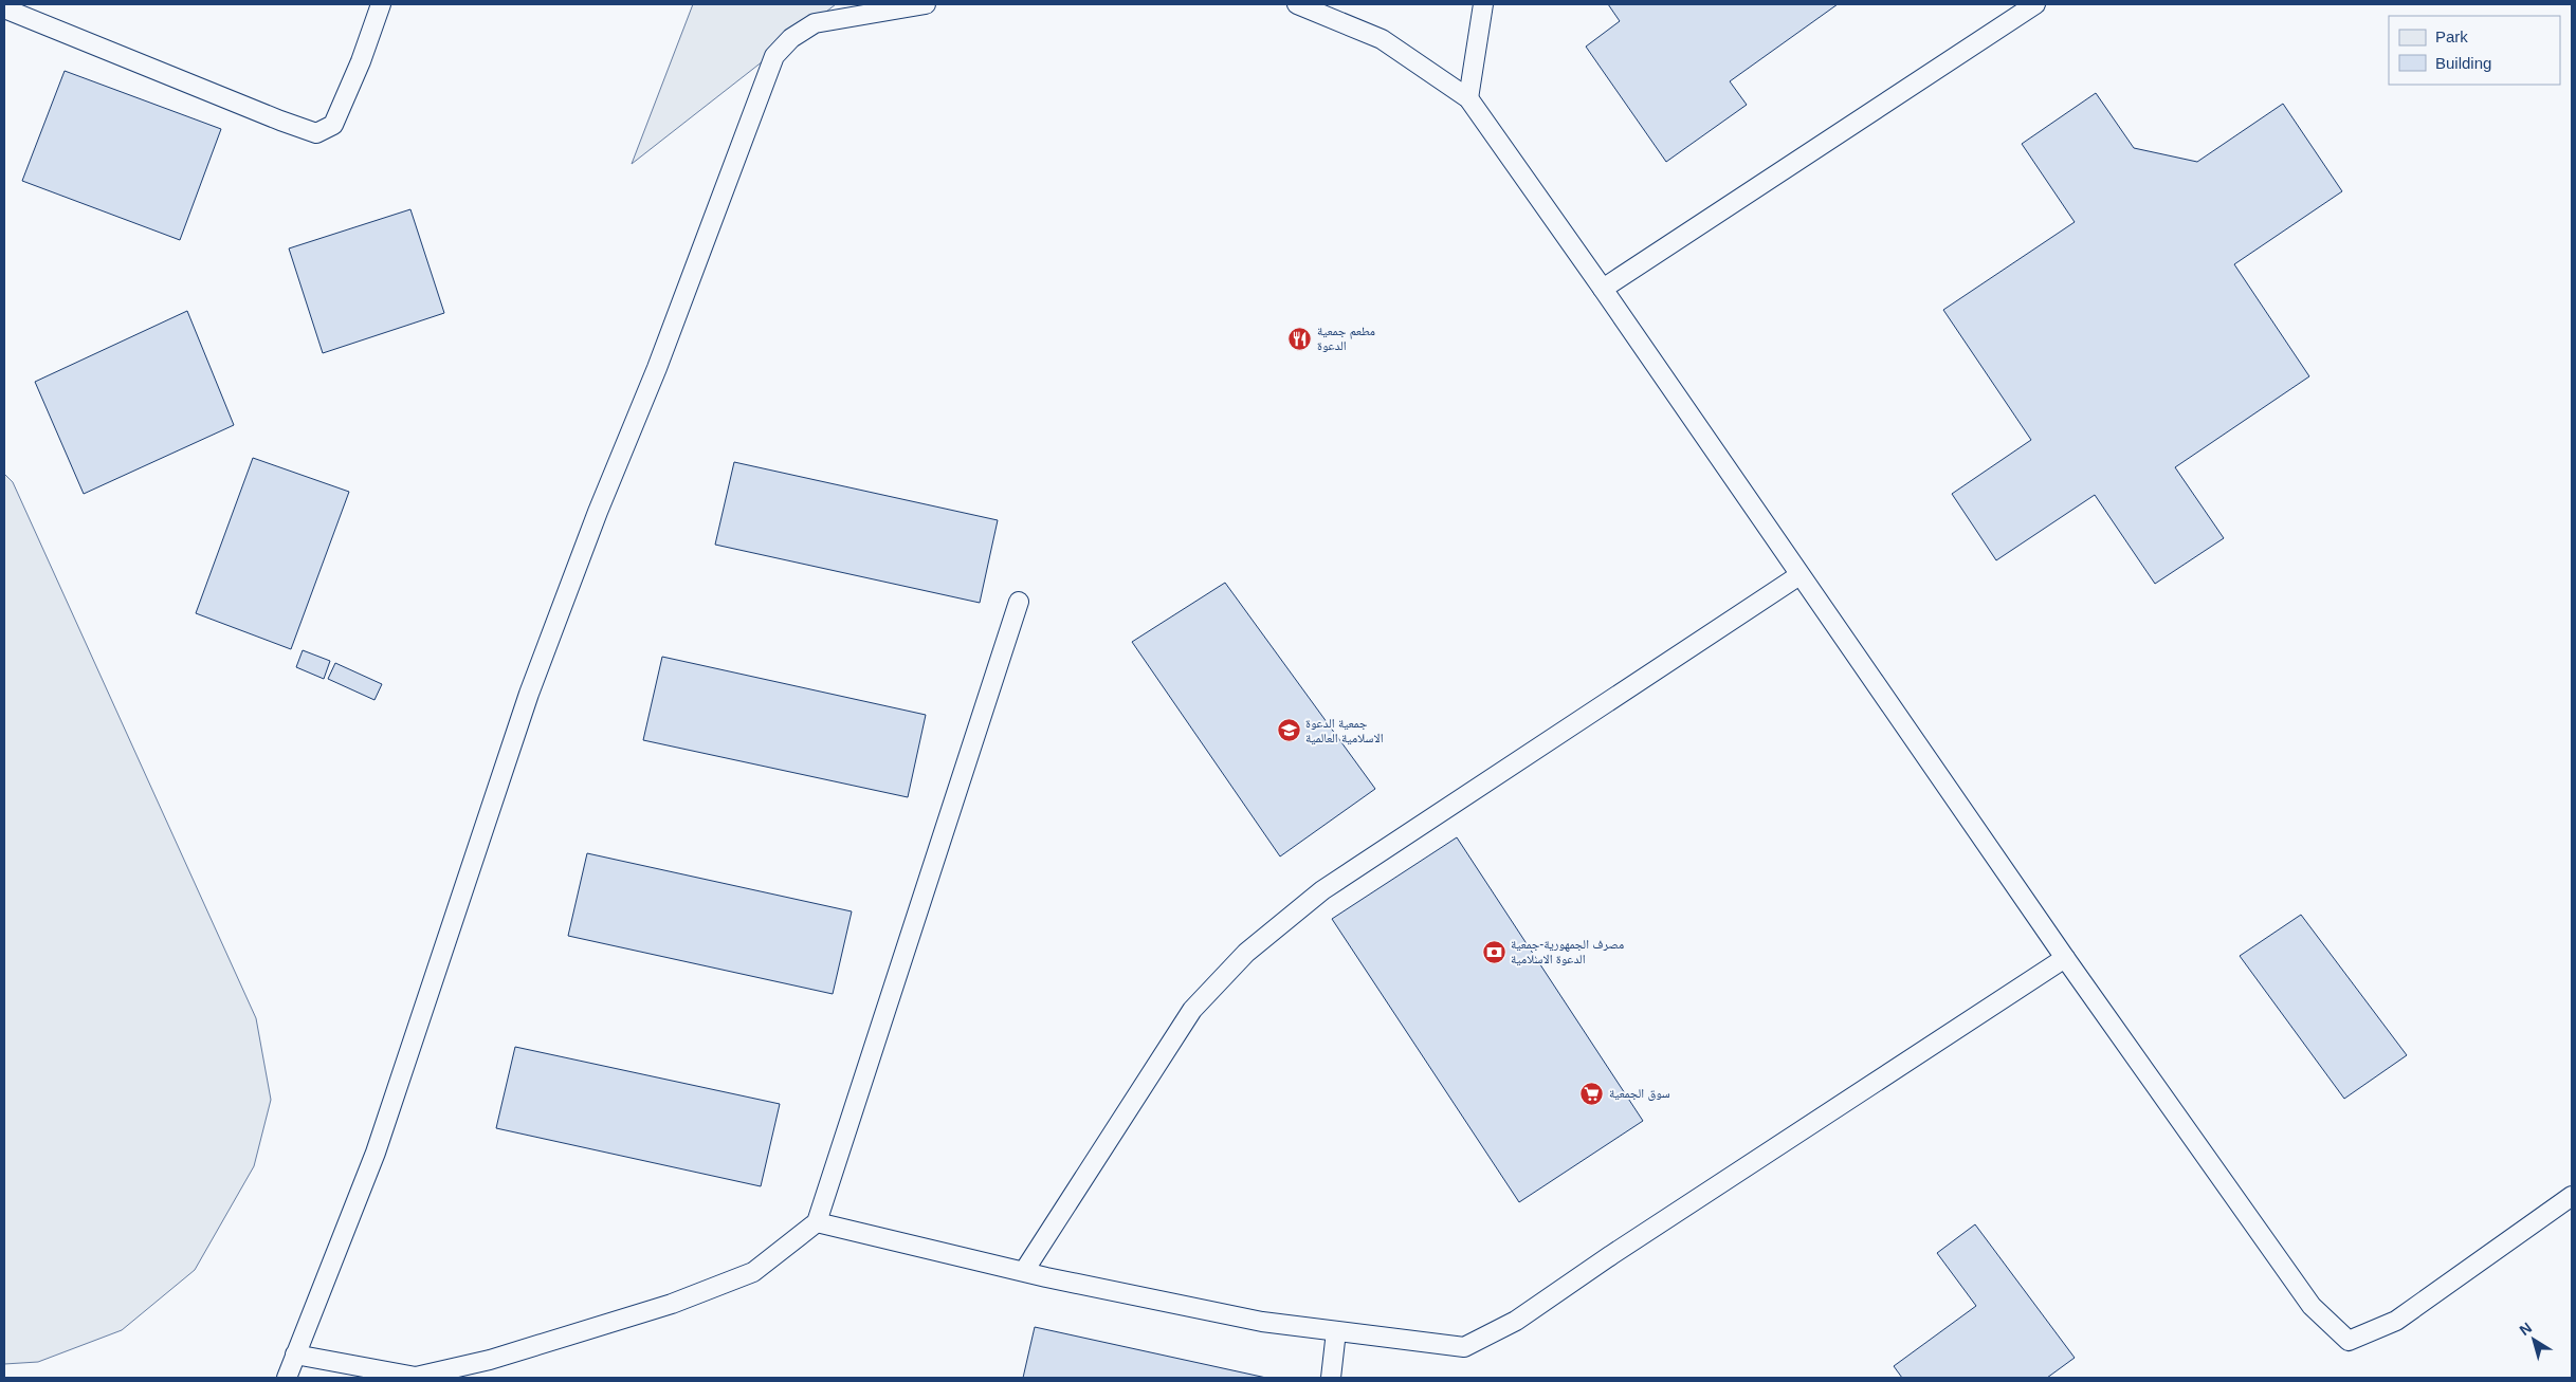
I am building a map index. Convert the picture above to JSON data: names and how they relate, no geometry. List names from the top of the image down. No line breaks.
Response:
{"places":{"restaurant":["مطعم جمعية الدعوة"],"school or university":["جمعية الدعوة الاسلامية العالمية"],"bank":["مصرف الجمهورية-جمعية الدعوة الاسلامية"],"supermarket":["سوق الجمعية"]},"legend":["Park","Building"],"north":"top left"}
